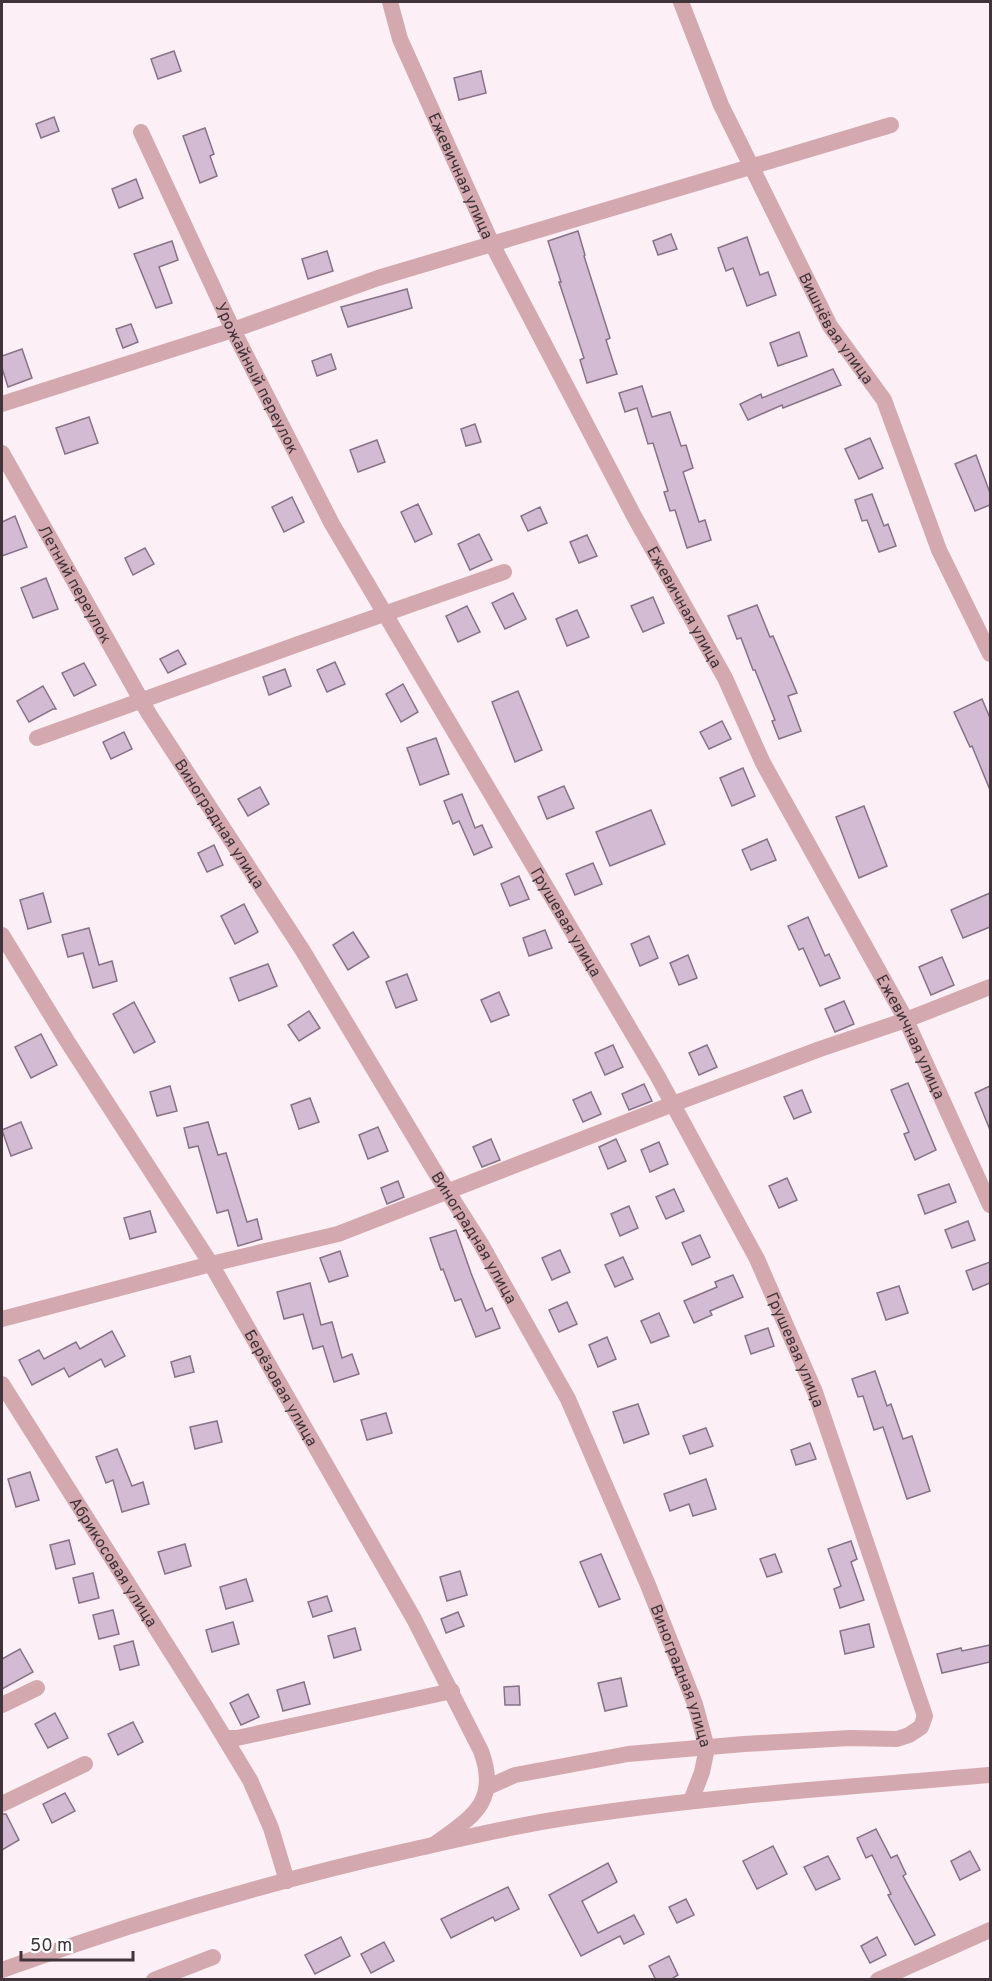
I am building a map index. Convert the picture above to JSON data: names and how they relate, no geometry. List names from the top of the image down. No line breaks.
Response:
{"streets":{"street":["Ежевичная улица","Вишнёвая улица","Урожайный переулок","Летний переулок","Виноградная улица","Грушевая улица","Берёзовая улица","Абрикосовая улица"]},"crossings":[["Урожайный переулок","Грушевая улица"],["Летний переулок","Виноградная улица"],["Виноградная улица","Грушевая улица"],["Грушевая улица","Берёзовая улица"]],"scale_bar":"50 m"}
